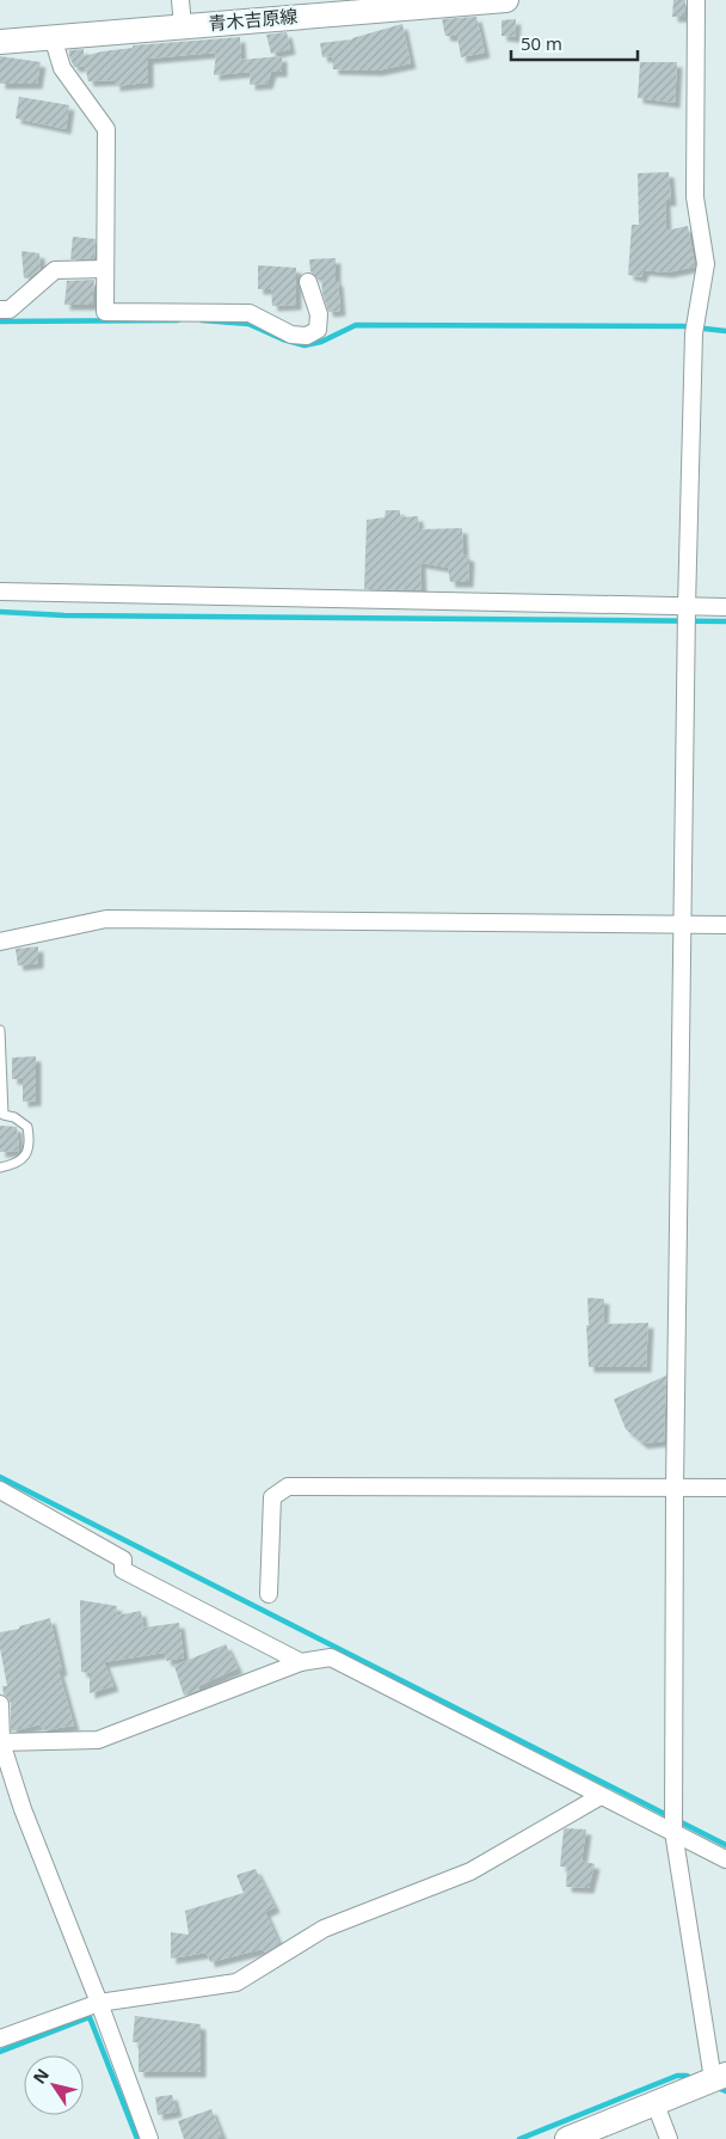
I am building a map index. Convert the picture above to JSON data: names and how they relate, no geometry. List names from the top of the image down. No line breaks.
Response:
{"streets":{"main road":["青木吉原線"]},"scale_bar":"50 m","north":"top left"}
